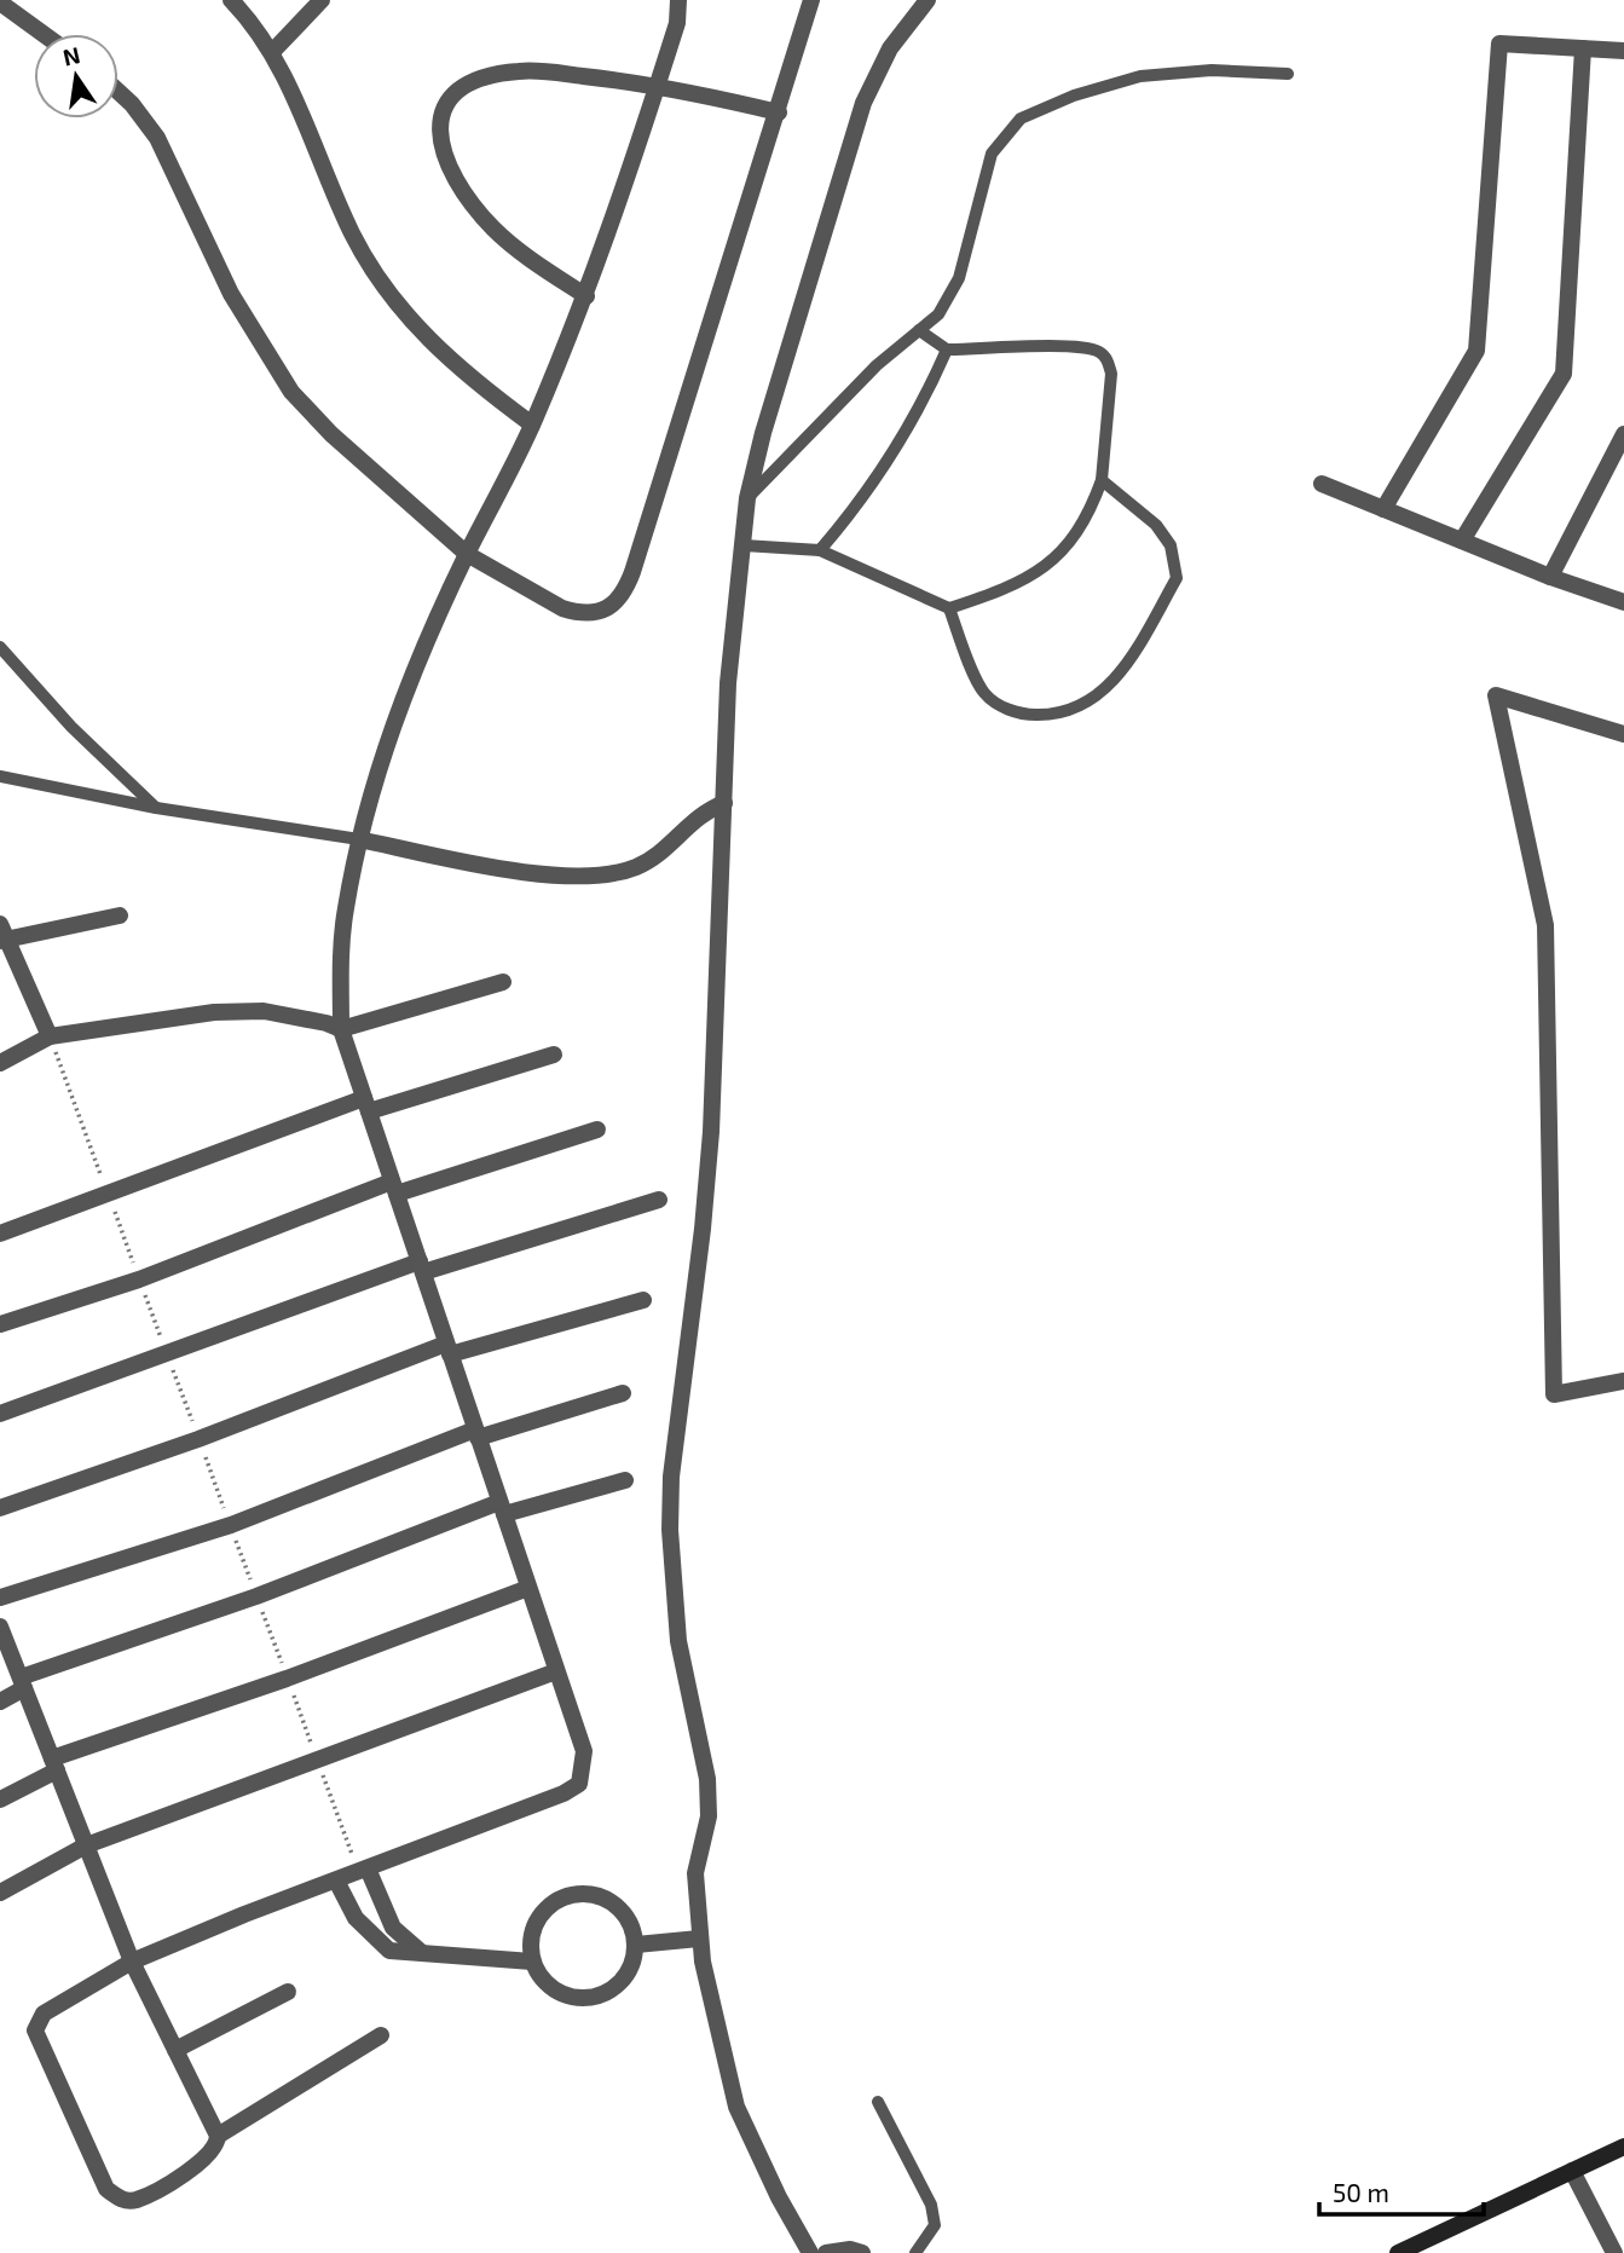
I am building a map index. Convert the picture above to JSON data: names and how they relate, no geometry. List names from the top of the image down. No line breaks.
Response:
{"scale_bar":"50 m","north":"top"}
